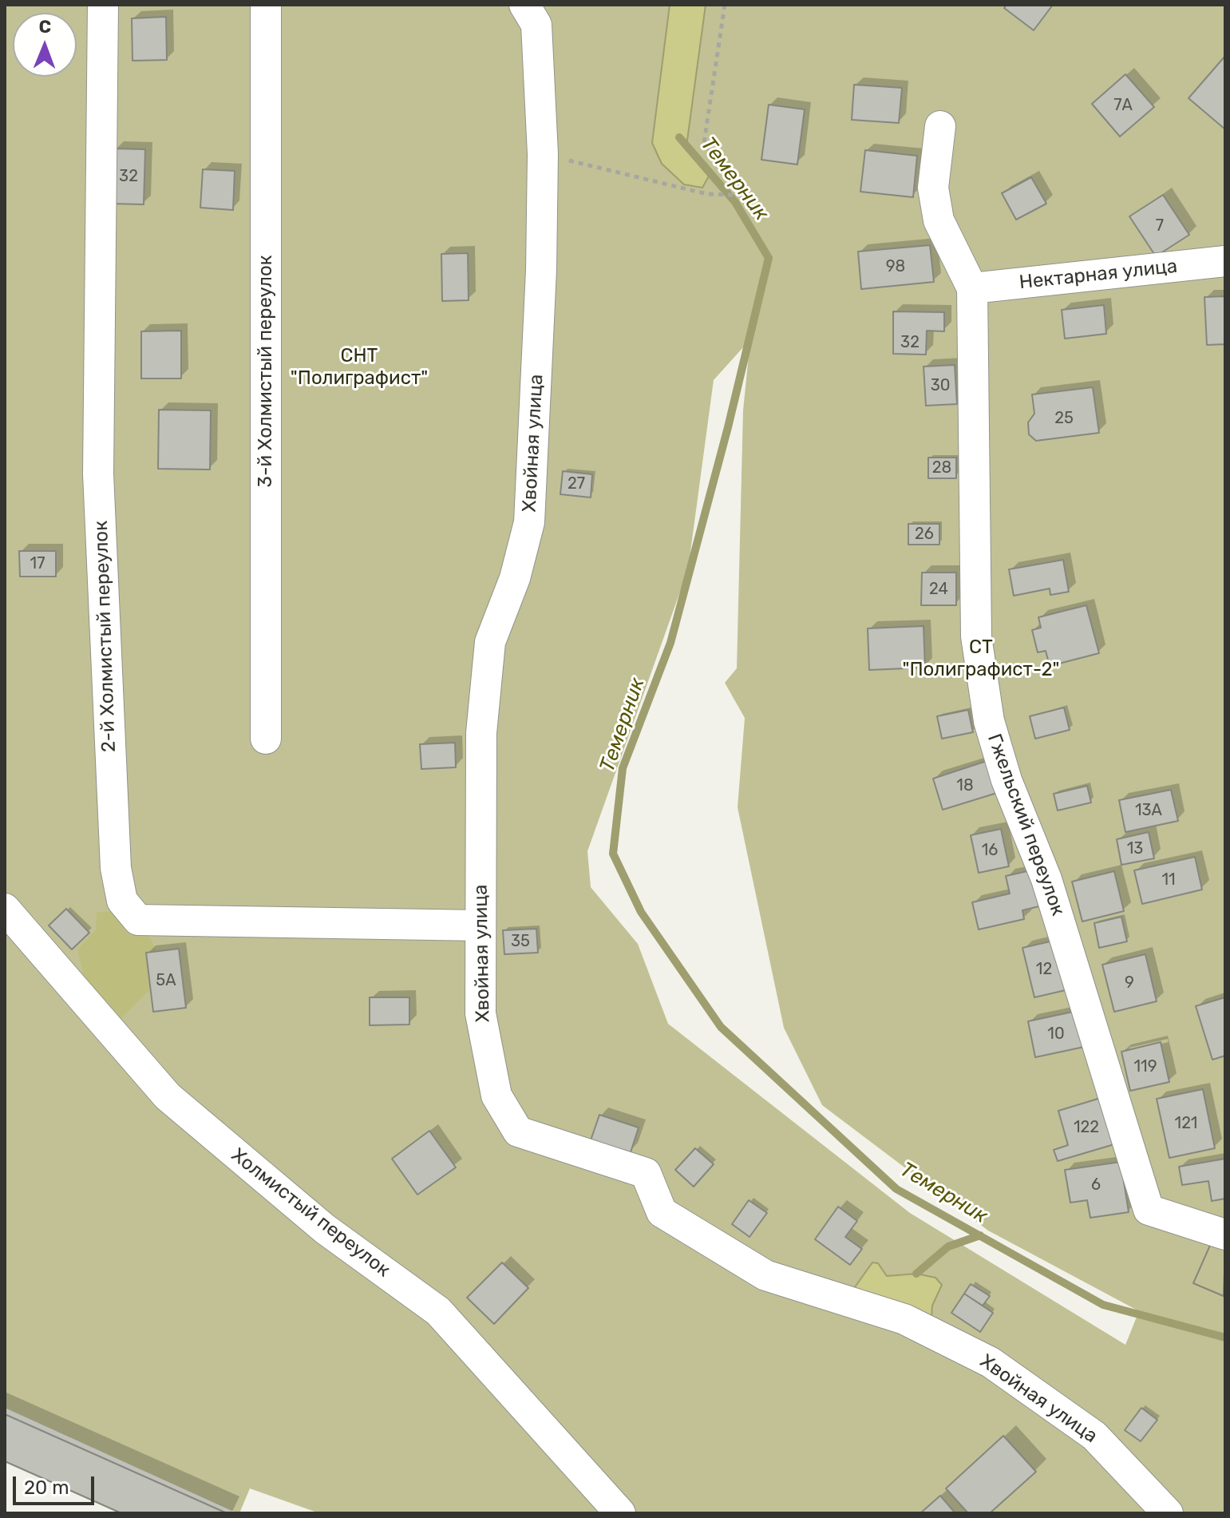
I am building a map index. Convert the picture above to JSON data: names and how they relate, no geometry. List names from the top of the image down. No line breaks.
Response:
{"streets":{"street":["Нектарная улица","3-й Холмистый переулок","Хвойная улица","2-й Холмистый переулок","Гжельский переулок","Холмистый переулок"]},"crossings":[["Нектарная улица","Гжельский переулок"],["Хвойная улица","2-й Холмистый переулок"]],"water":["Темерник"],"parks":["СНТ \"Полиграфист\"","СТ \"Полиграфист-2\""],"house_numbers":["7А","32","7","98","32","30","25","28","27","26","17","24","18","13А","13","16","11","35","12","5А","9","10","119","121","122","6"],"scale_bar":"20 m","north":"top"}
